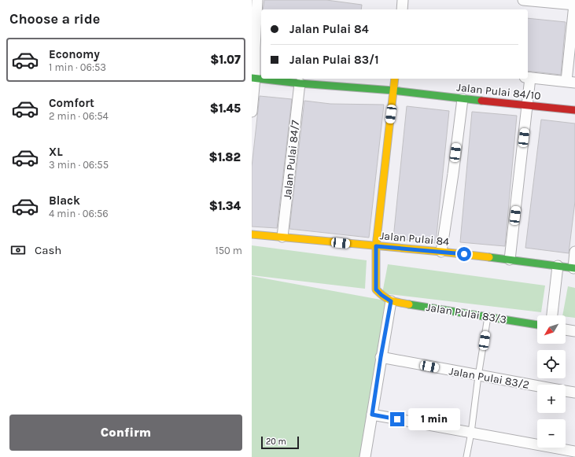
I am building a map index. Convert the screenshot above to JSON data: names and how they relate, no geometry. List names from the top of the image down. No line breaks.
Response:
{"streets":{"street":["Jalan Pulai 84/10","Jalan Pulai 84/7","Jalan Pulai 84","Jalan Pulai 83/3","Jalan Pulai 83/2"]},"crossings":[["Jalan Pulai 84/10","Jalan Pulai 84/7"],["Jalan Pulai 84/7","Jalan Pulai 84"]],"scale_bar":"20 m","north":"bottom left","page":{"heading":"Choose a ride","banner":["Jalan Pulai 84","Jalan Pulai 83/1"],"list":[{"name":"Economy","note":"1 min · 06:53","value":"$1.07"},{"name":"Comfort","note":"2 min · 06:54","value":"$1.45"},{"name":"XL","note":"3 min · 06:55","value":"$1.82"},{"name":"Black","note":"4 min · 06:56","value":"$1.34"}],"pay":["Cash","150 m"],"map_buttons":["+","−"],"buttons":"Confirm","bubble":"1 min","scale":"20 m"}}
